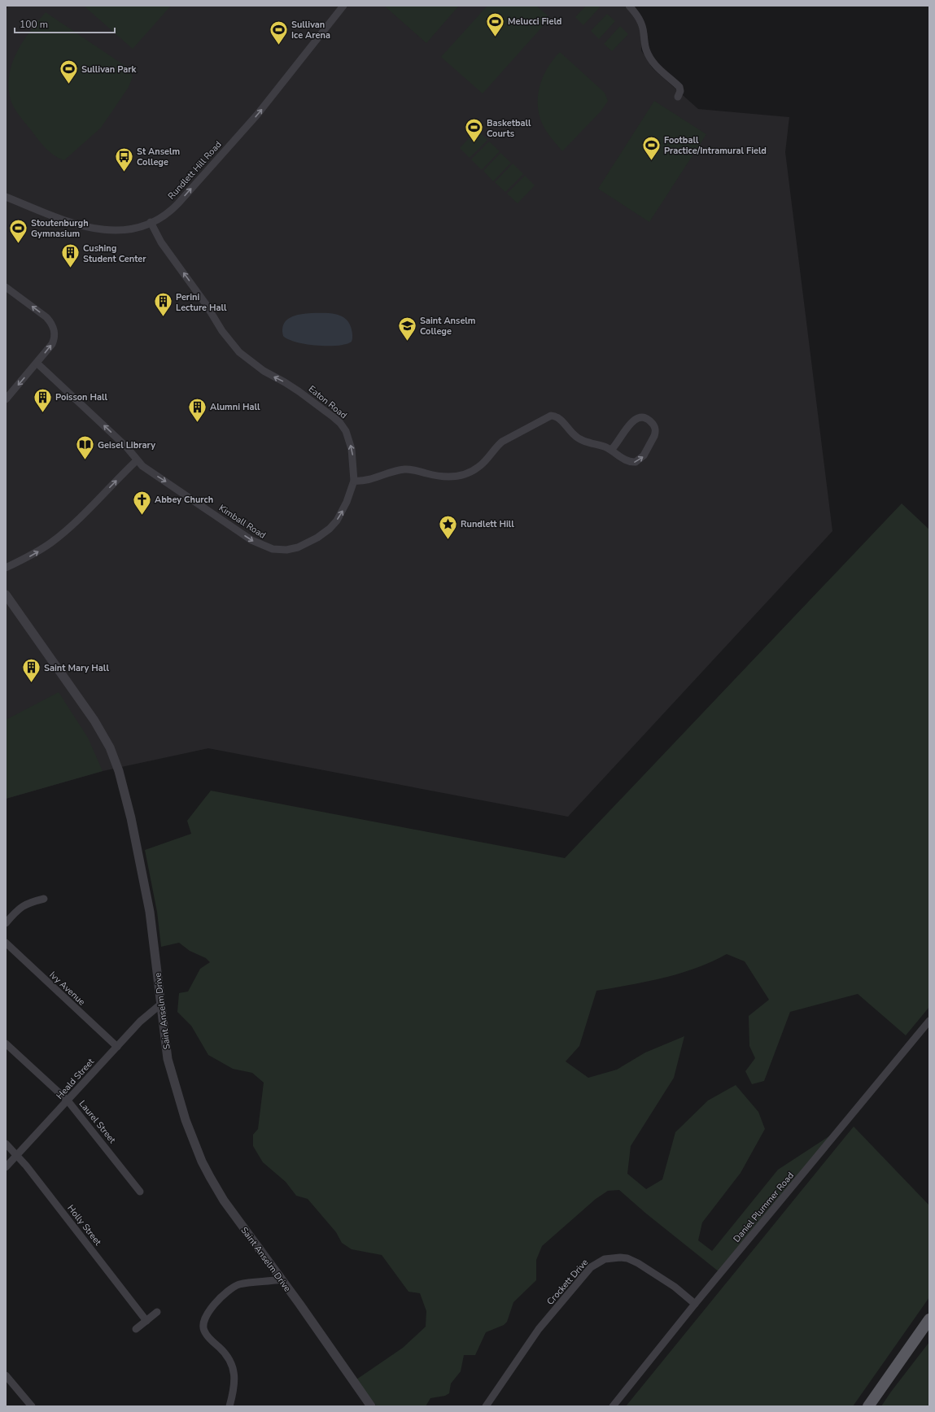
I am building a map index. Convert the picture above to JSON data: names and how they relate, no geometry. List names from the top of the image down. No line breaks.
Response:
{"streets":{"street":["Rundlett Hill Road","Eaton Road","Kimball Road","Ivy Avenue","Saint Anselm Drive","Heald Street","Laurel Street","Daniel Plummer Road","Holly Street","Crockett Drive"]},"crossings":[["Rundlett Hill Road","Eaton Road"],["Eaton Road","Kimball Road"],["Ivy Avenue","Heald Street"],["Saint Anselm Drive","Heald Street"],["Heald Street","Laurel Street"],["Heald Street","Holly Street"],["Daniel Plummer Road","Crockett Drive"]],"one_way":["Rundlett Hill Road","Eaton Road"],"places":{"sports":["Melucci Field","Sullivan Ice Arena","Sullivan Park","Basketball Courts","Football Practice/Intramural Field","Stoutenburgh Gymnasium"],"bus stop":["St Anselm College"],"building":["Cushing Student Center","Perini Lecture Hall","Poisson Hall","Alumni Hall","Saint Mary Hall"],"school or university":["Saint Anselm College"],"library":["Geisel Library"],"church":["Abbey Church"],"place":["Rundlett Hill"]},"scale_bar":"100 m"}
